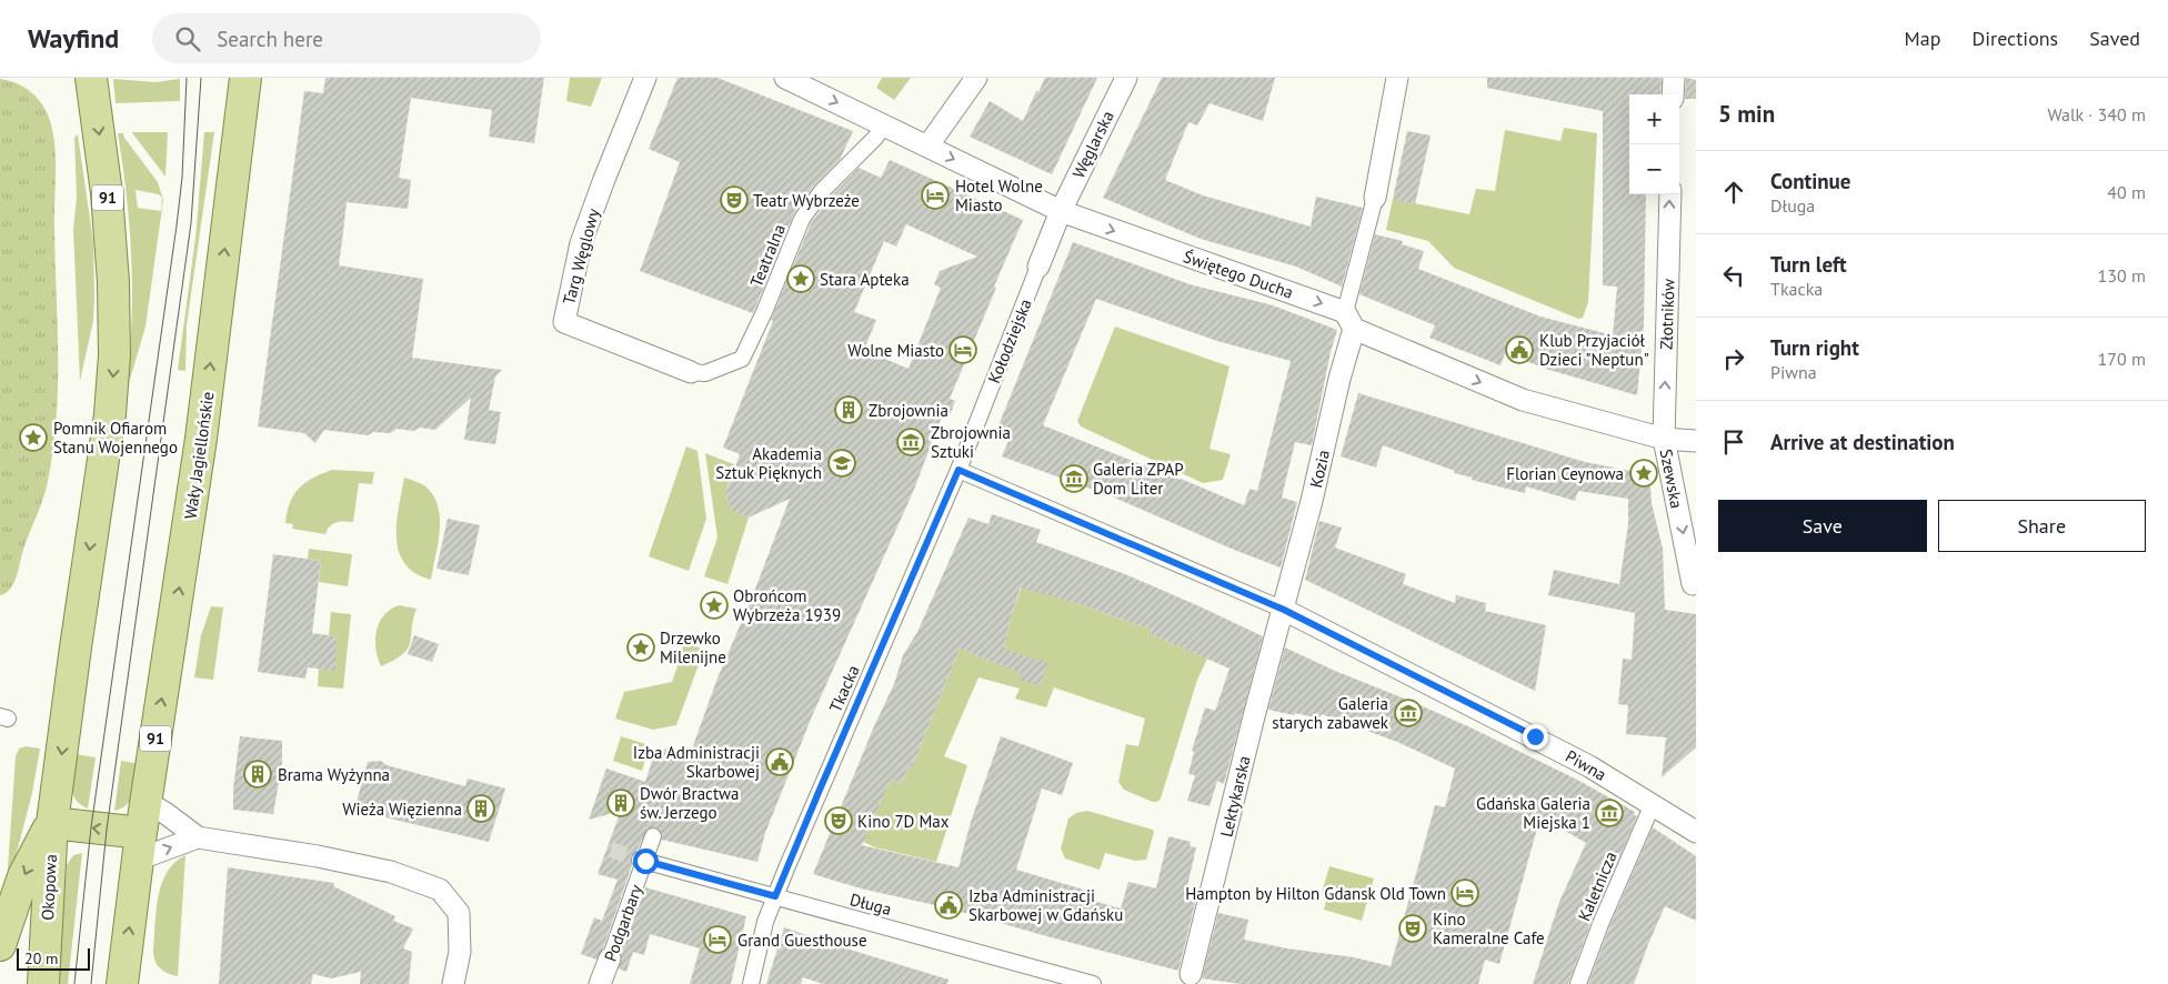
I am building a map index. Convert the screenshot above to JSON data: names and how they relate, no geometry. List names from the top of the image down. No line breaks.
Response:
{"streets":{"main road":["91","Wały Jagiellońskie","Okopowa"],"street":["Węglarska","Teatralna","Targ Węglowy","Świętego Ducha","Złotników","Kołodziejska","Kozia","Szewska","Tkacka","Piwna","Lektykarska","Kaletnicza","Długa","Podgarbary"]},"crossings":[["Węglarska","Świętego Ducha"],["Węglarska","Kołodziejska"],["91","Wały Jagiellońskie"],["91","Okopowa"],["Teatralna","Targ Węglowy"],["Teatralna","Świętego Ducha"],["Świętego Ducha","Złotników"],["Świętego Ducha","Kołodziejska"],["Świętego Ducha","Kozia"],["Świętego Ducha","Szewska"],["Złotników","Szewska"],["Kołodziejska","Tkacka"],["Kołodziejska","Piwna"],["Kozia","Piwna"],["Kozia","Lektykarska"],["Tkacka","Piwna"],["Tkacka","Długa"],["Piwna","Lektykarska"],["Piwna","Kaletnicza"],["Długa","Podgarbary"]],"one_way":["Świętego Ducha","Złotników","Szewska"],"places":{"hotel":["Hotel Wolne Miasto","Wolne Miasto","Hampton by Hilton Gdansk Old Town","Grand Guesthouse"],"theatre":["Teatr Wybrzeże","Kino 7D Max","Kino Kameralne Cafe"],"place":["Stara Apteka","Pomnik Ofiarom Stanu Wojennego","Florian Ceynowa","Obrońcom Wybrzeża 1939","Drzewko Milenijne"],"public building":["Klub Przyjaciół Dzieci \"Neptun\"","Izba Administracji Skarbowej","Izba Administracji Skarbowej w Gdańsku"],"building":["Zbrojownia","Brama Wyżynna","Dwór Bractwa św. Jerzego","Wieża Więzienna"],"museum":["Zbrojownia Sztuki","Galeria ZPAP Dom Liter","Galeria starych zabawek","Gdańska Galeria Miejska 1"],"school or university":["Akademia Sztuk Pięknych"]},"scale_bar":"20 m","page":{"header":"Wayfind","search":"Search here","nav":["Map","Directions","Saved"],"heading":["5 min","Walk · 340 m"],"map_buttons":["+","−"],"list":[["Continue","Długa","40 m"],["Turn left","Tkacka","130 m"],["Turn right","Piwna","170 m"],"Arrive at destination"],"buttons":["Save","Share"],"scale":"20 m"}}
